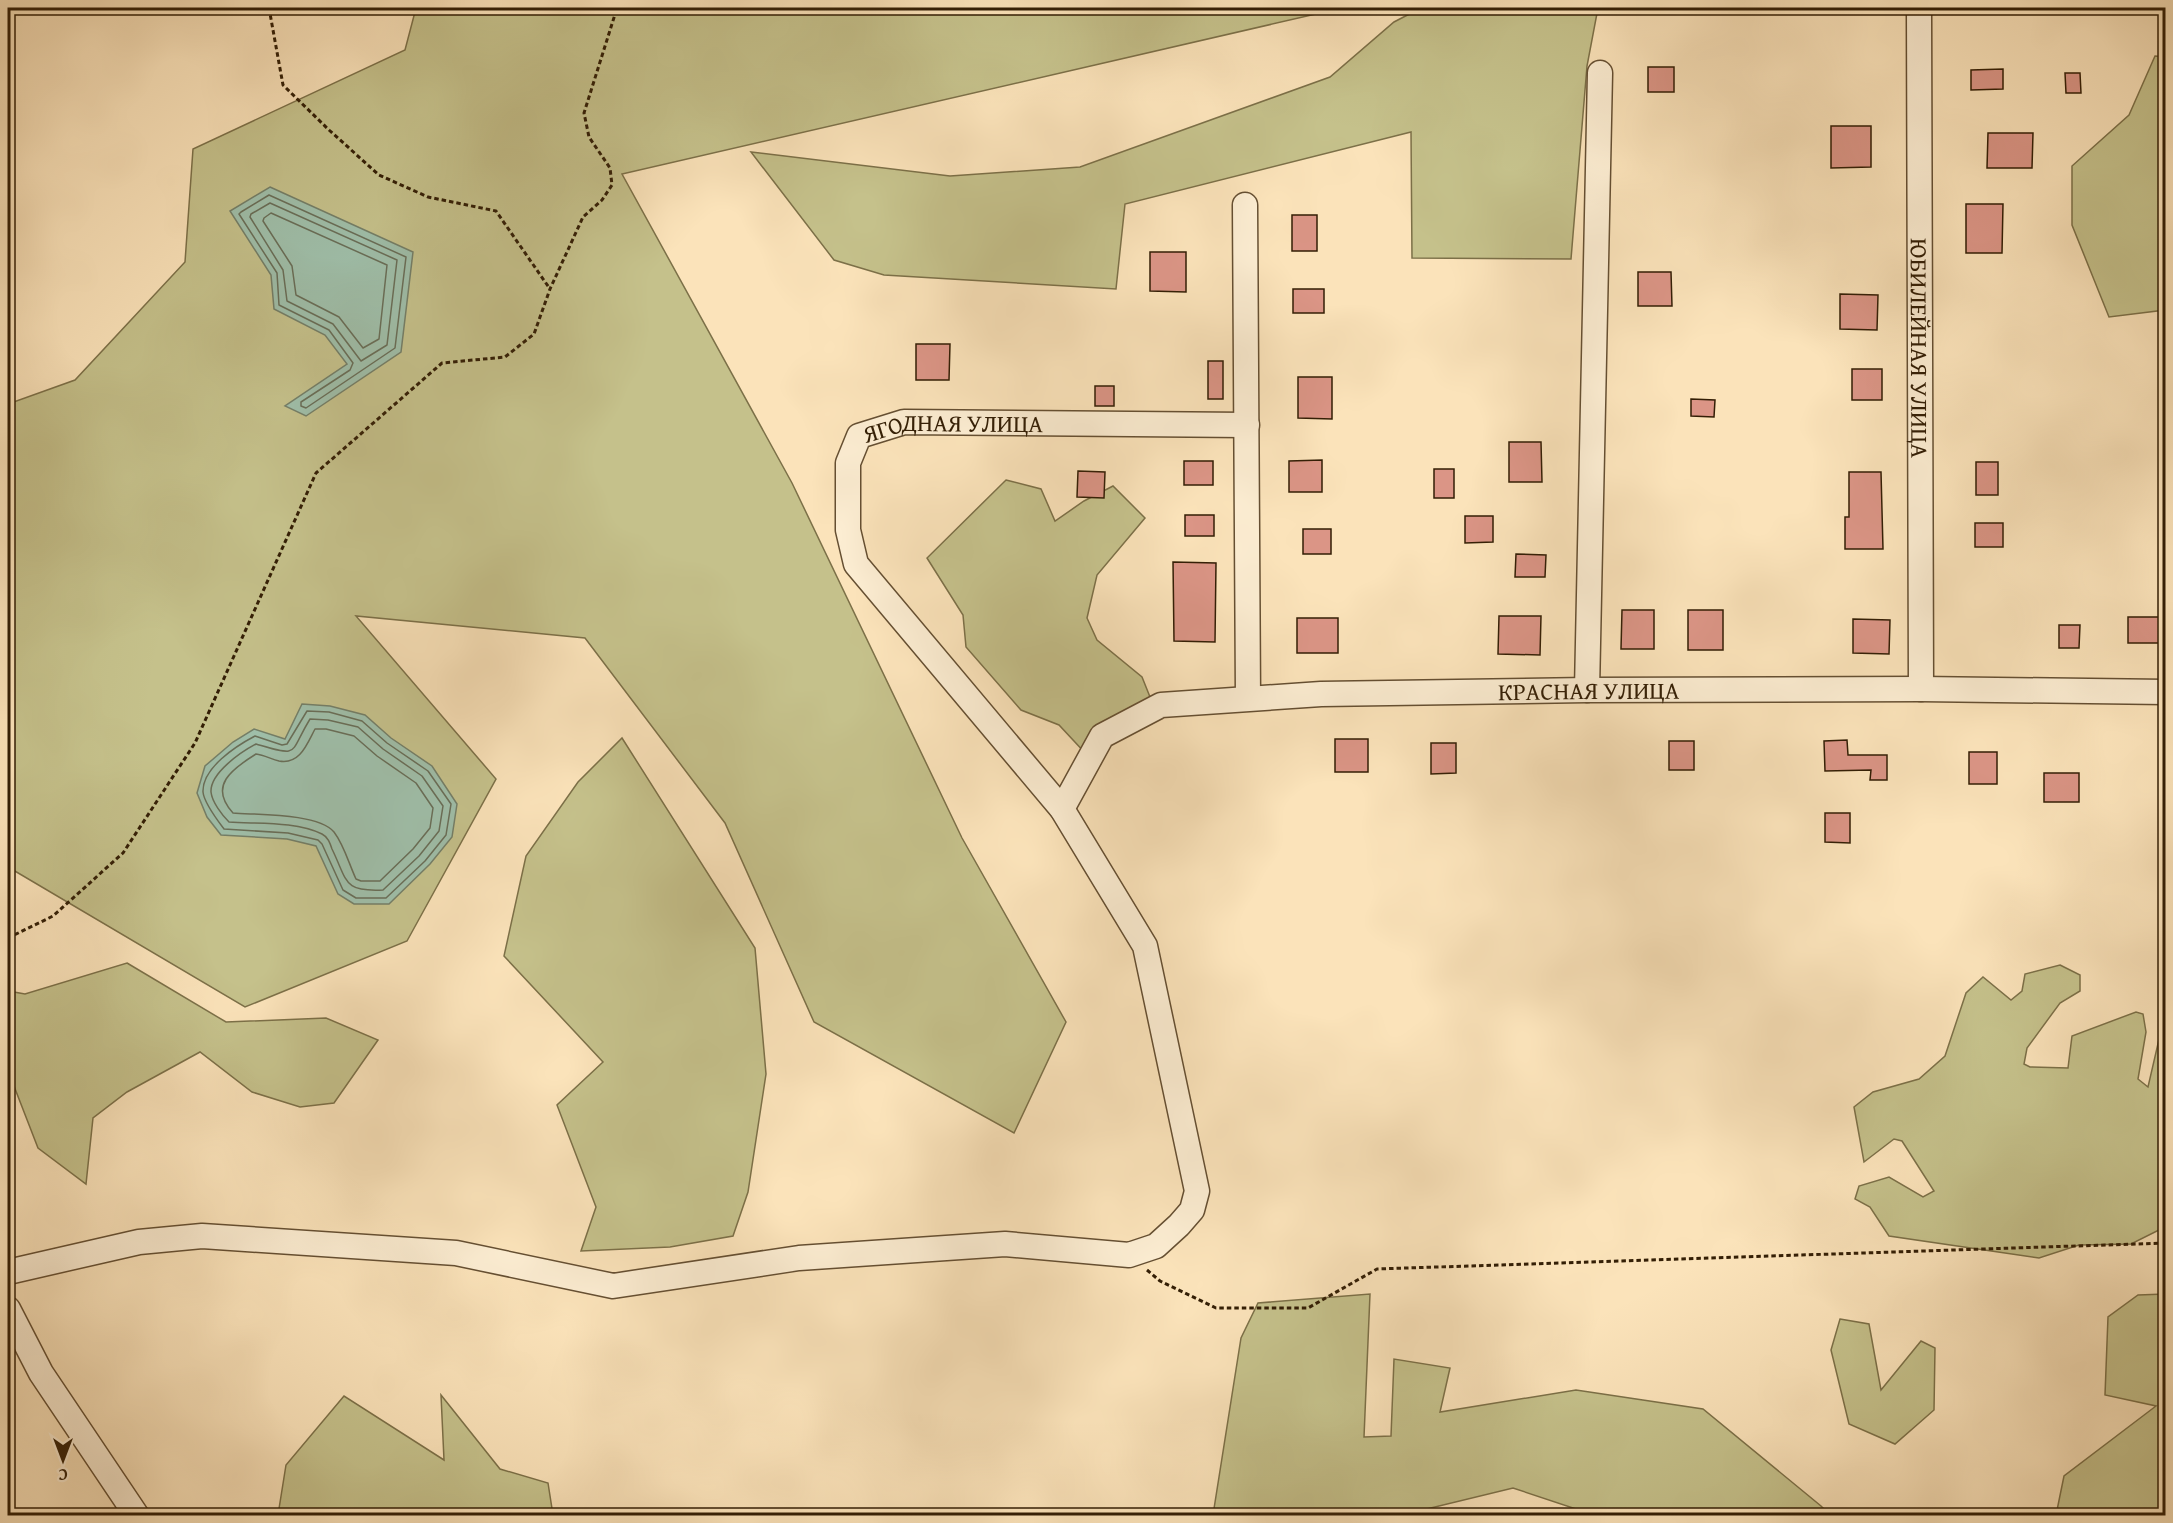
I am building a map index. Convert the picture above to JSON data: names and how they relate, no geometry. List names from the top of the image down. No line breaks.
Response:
{"streets":{"street":["ЮБИЛЕЙНАЯ УЛИЦА","ЯГОДНАЯ УЛИЦА","КРАСНАЯ УЛИЦА"]},"crossings":[["ЮБИЛЕЙНАЯ УЛИЦА","КРАСНАЯ УЛИЦА"],["ЯГОДНАЯ УЛИЦА","КРАСНАЯ УЛИЦА"]],"north":"bottom"}
